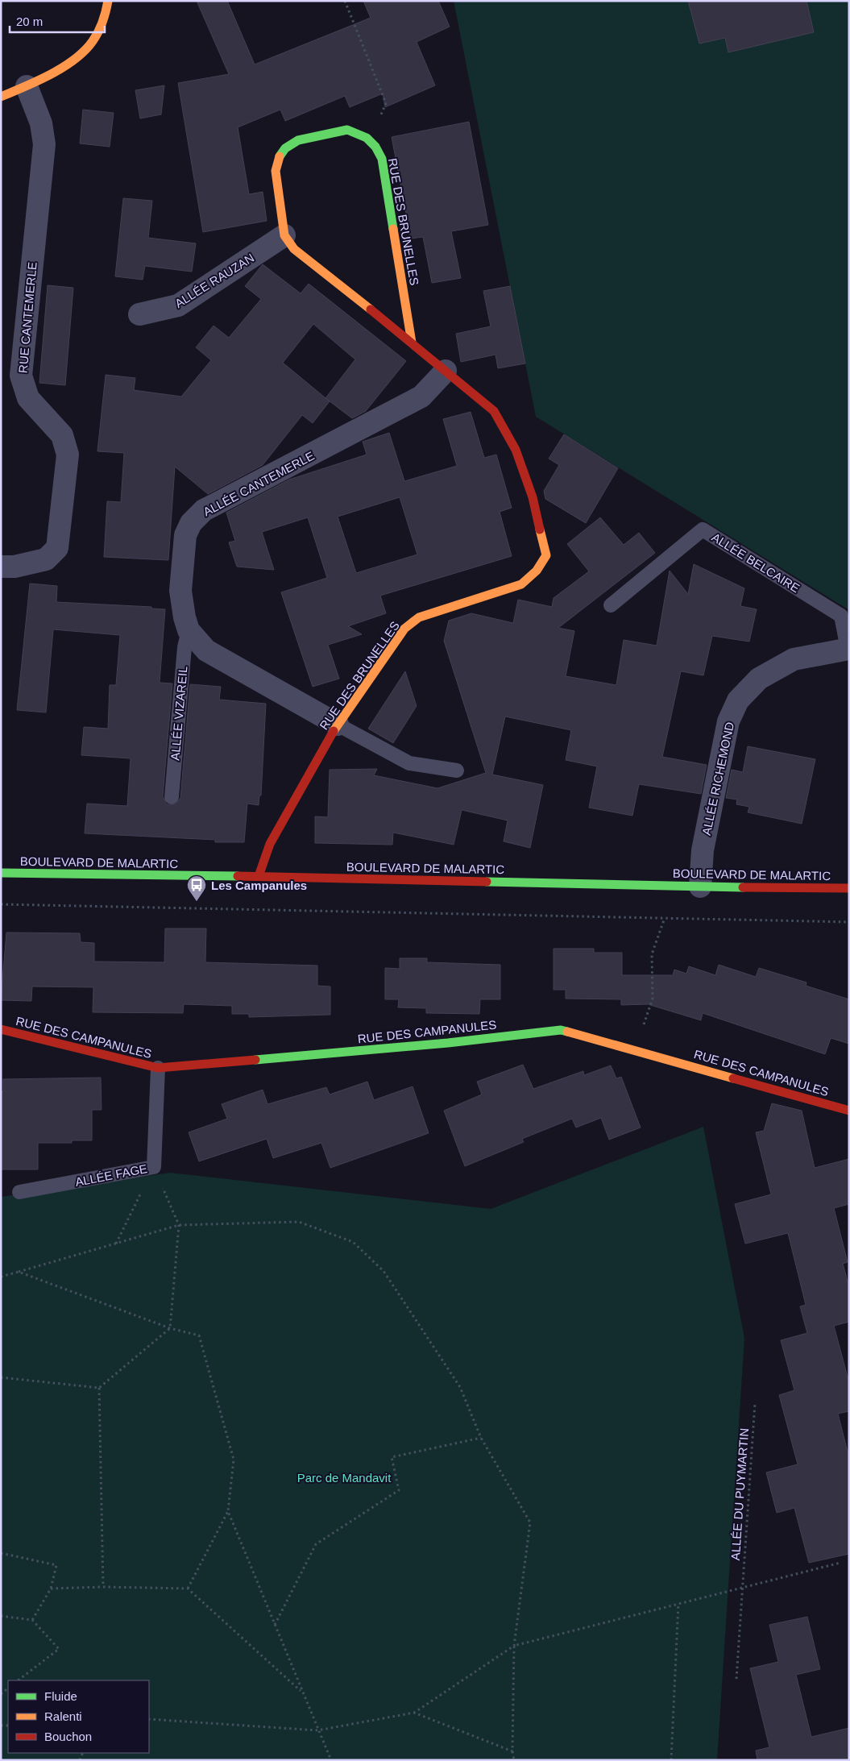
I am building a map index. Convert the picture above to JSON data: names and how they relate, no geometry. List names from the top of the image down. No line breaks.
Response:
{"streets":{"street":["RUE DES BRUNELLES","ALLÉE RAUZAN","RUE CANTEMERLE","ALLÉE CANTEMERLE","ALLÉE RICHEMOND","BOULEVARD DE MALARTIC","RUE DES CAMPANULES"],"lane":["ALLÉE BELCAIRE","ALLÉE VIZAREIL","ALLÉE FAGE"],"path":["ALLÉE DU PUYMARTIN"]},"crossings":[["RUE DES BRUNELLES","ALLÉE RAUZAN"],["RUE DES BRUNELLES","ALLÉE CANTEMERLE"],["RUE DES BRUNELLES","BOULEVARD DE MALARTIC"],["ALLÉE CANTEMERLE","ALLÉE VIZAREIL"],["ALLÉE BELCAIRE","ALLÉE RICHEMOND"],["ALLÉE RICHEMOND","BOULEVARD DE MALARTIC"],["RUE DES CAMPANULES","ALLÉE FAGE"]],"parks":["Parc de Mandavit"],"places":{"bus stop":["Les Campanules"]},"legend":["Fluide","Ralenti","Bouchon"],"scale_bar":"20 m"}
